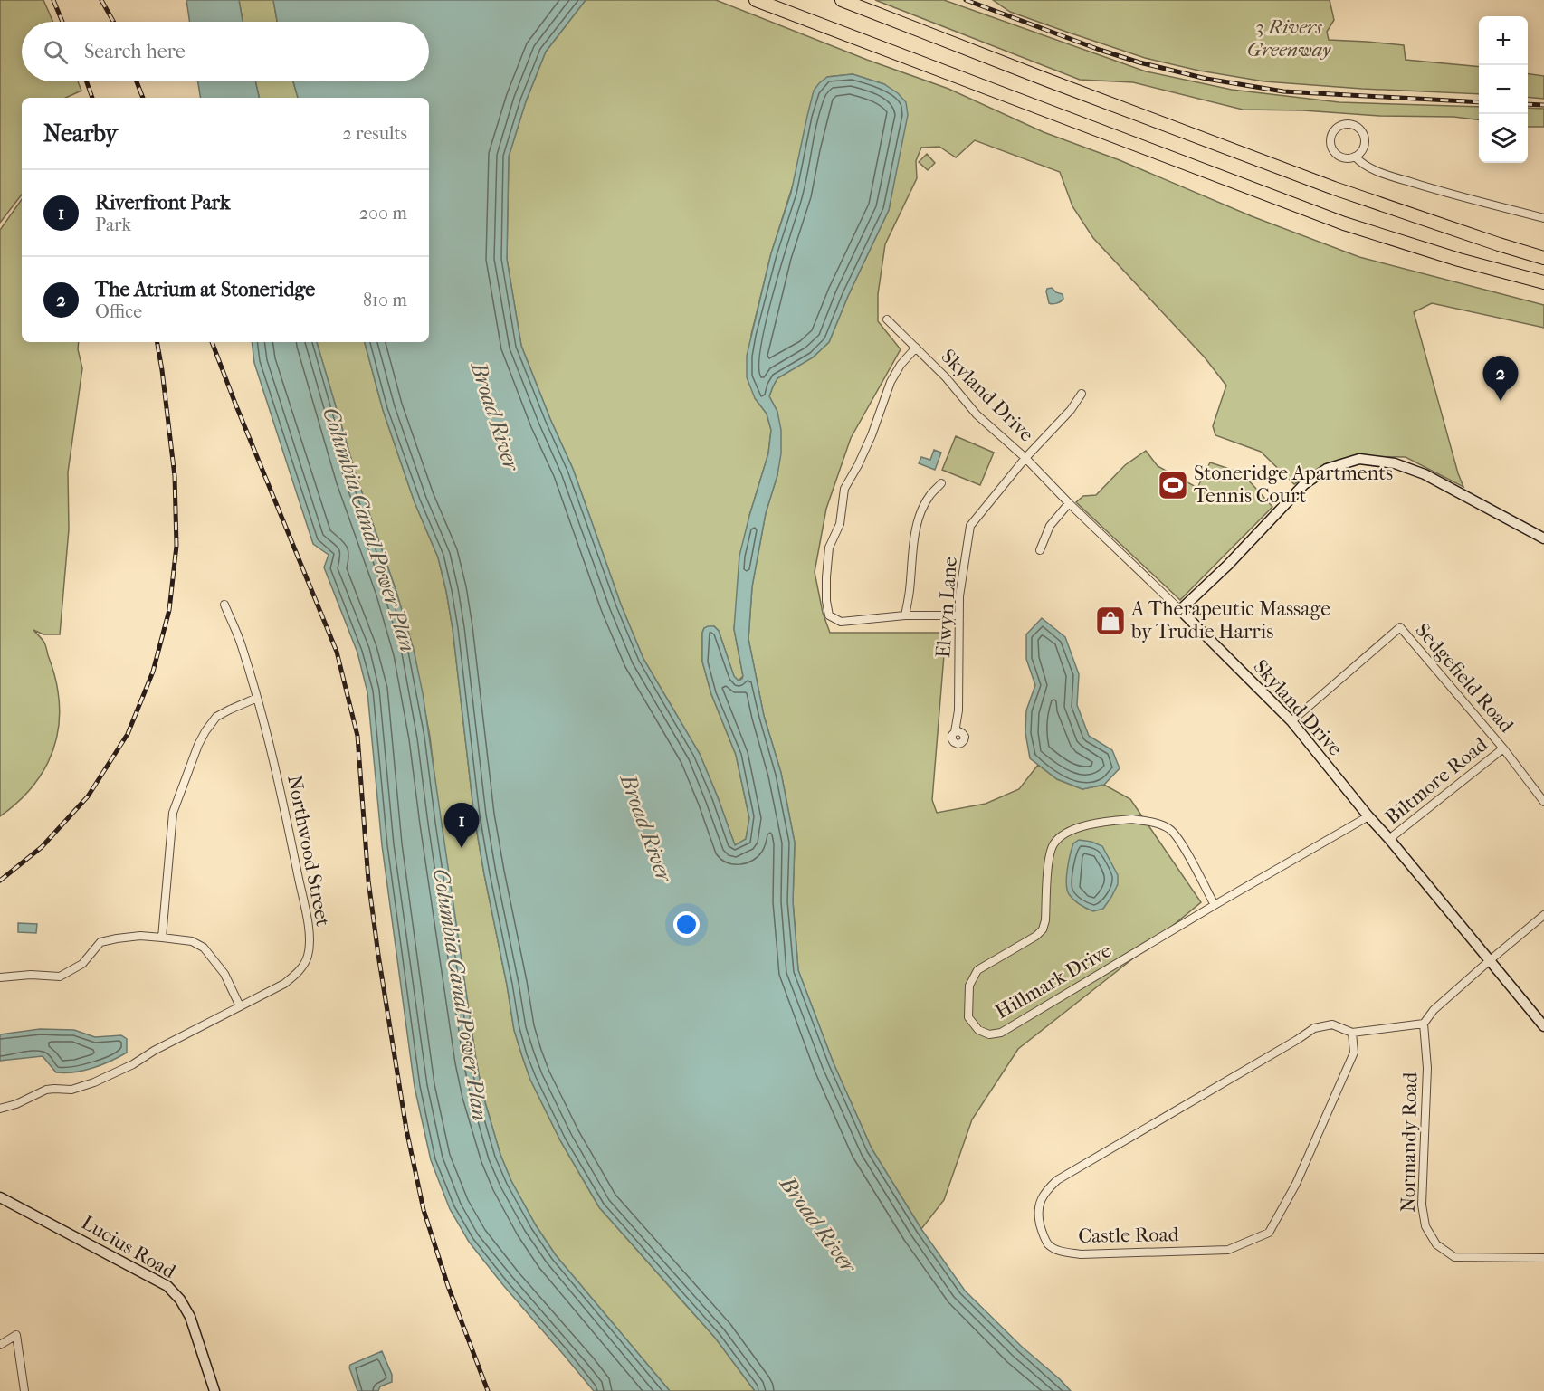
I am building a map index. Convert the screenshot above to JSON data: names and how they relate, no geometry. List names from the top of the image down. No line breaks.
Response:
{"streets":{"street":["Skyland Drive","Elwyn Lane","Sedgefield Road","Biltmore Road","Northwood Street","Hillmark Drive","Normandy Road","Castle Road","Lucius Road"]},"crossings":[["Skyland Drive","Elwyn Lane"],["Skyland Drive","Sedgefield Road"],["Skyland Drive","Biltmore Road"],["Skyland Drive","Hillmark Drive"],["Sedgefield Road","Biltmore Road"],["Normandy Road","Castle Road"]],"water":["Broad River","Columbia Canal Power Plan"],"parks":["3 Rivers Greenway"],"places":{"sports":["Stoneridge Apartments Tennis Court"],"shop":["A Therapeutic Massage by Trudie Harris"]},"page":{"map_buttons":["+","−"],"search":"Search here","heading":["Nearby","2 results"],"list":[{"mark":"1","name":"Riverfront Park","note":"Park","value":"200 m"},{"mark":"2","name":"The Atrium at Stoneridge","note":"Office","value":"810 m"}],"pins":["2","1"]}}
